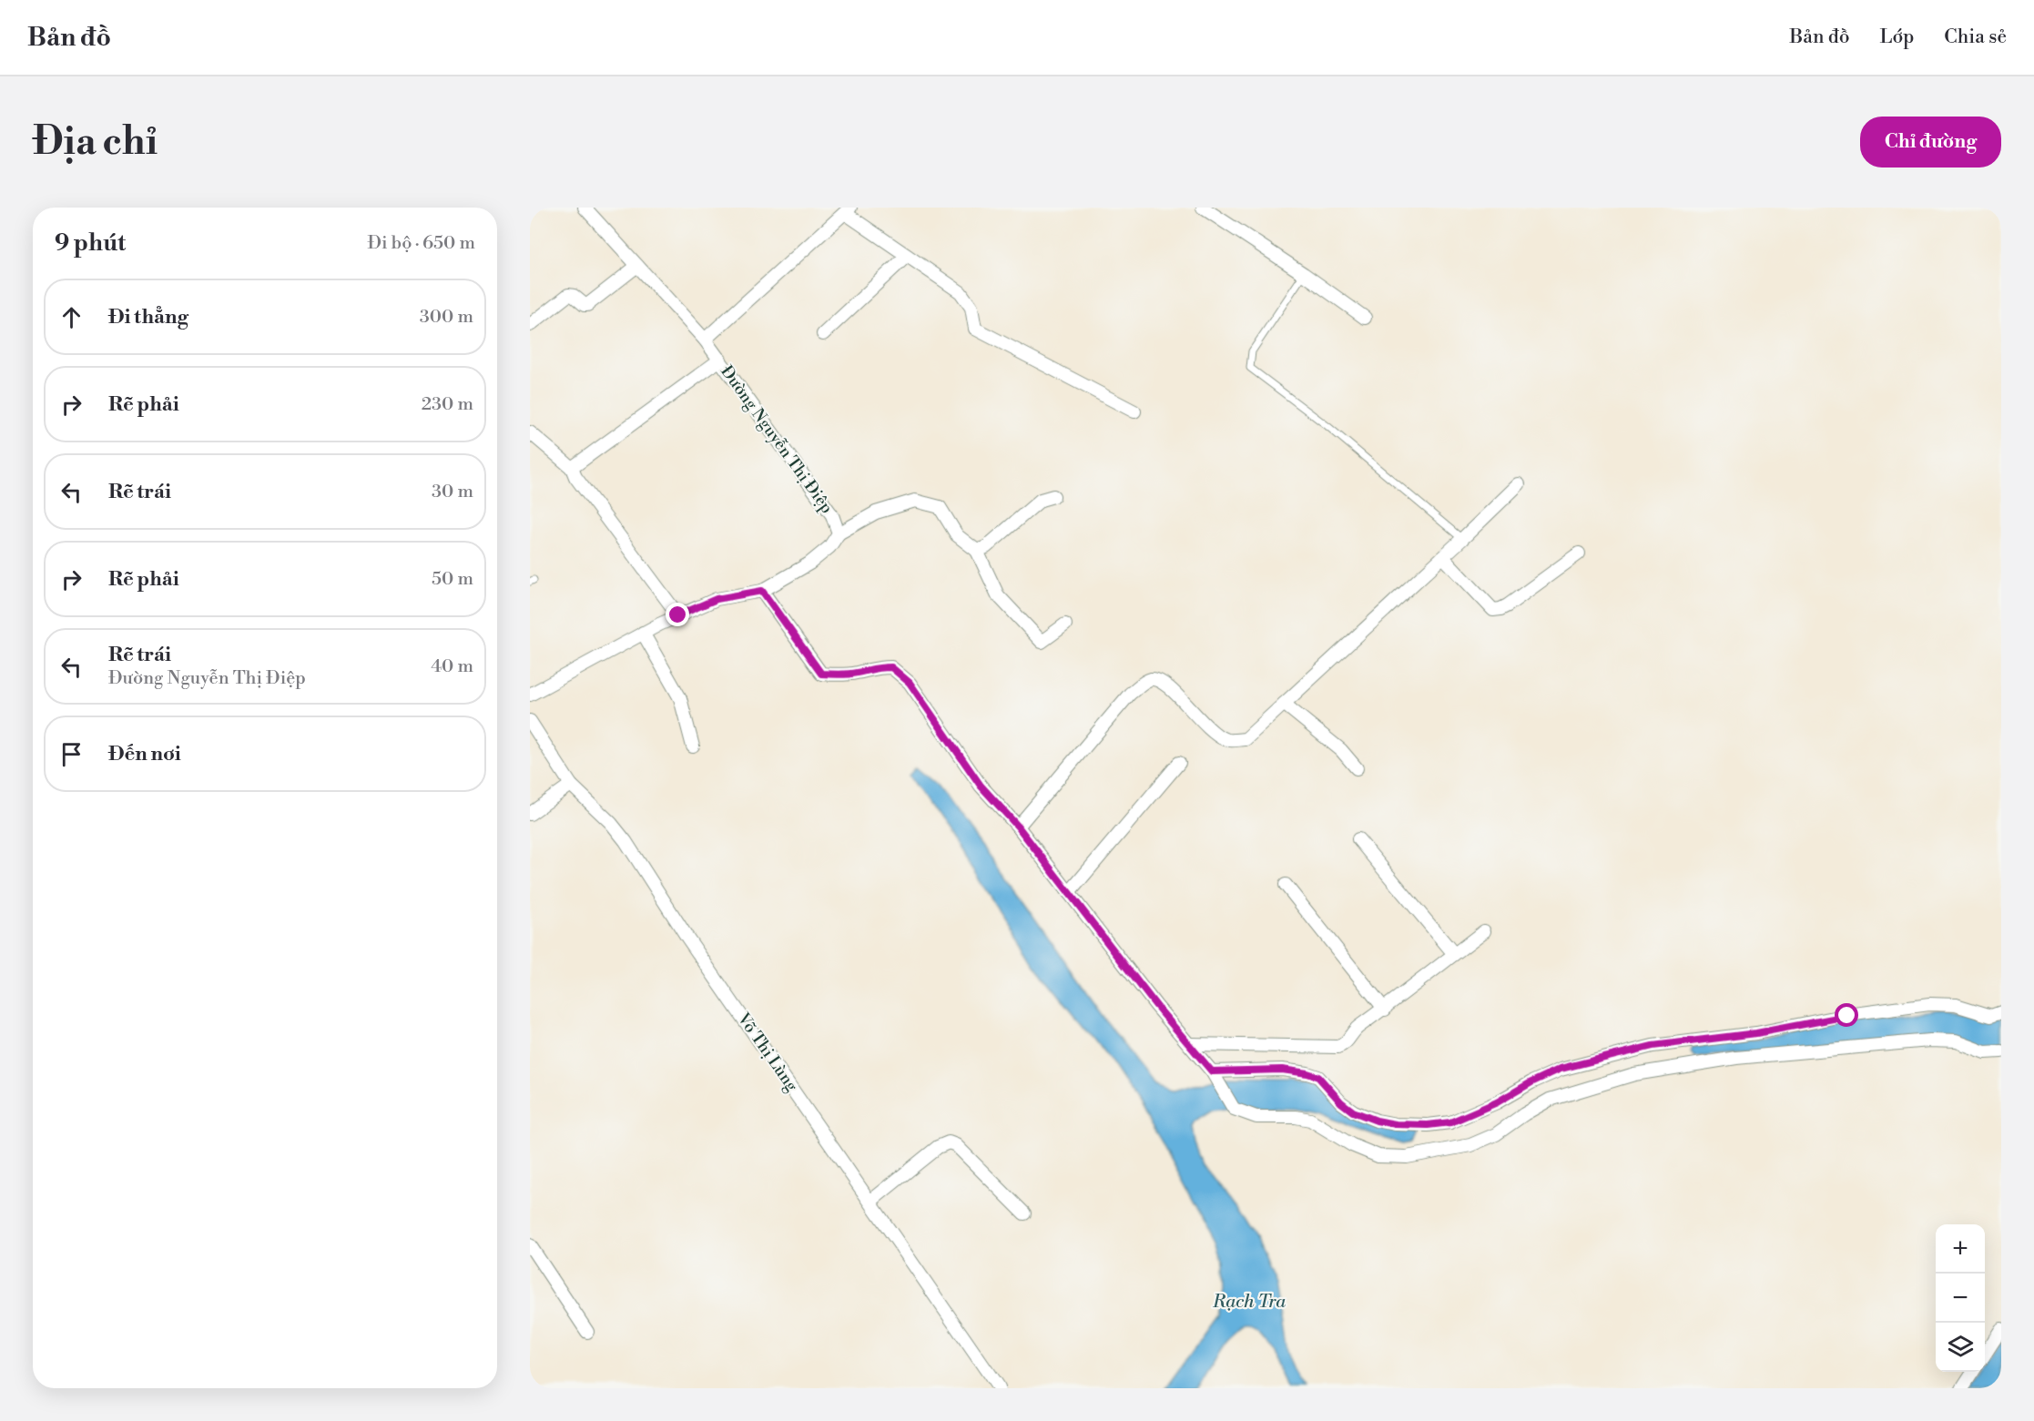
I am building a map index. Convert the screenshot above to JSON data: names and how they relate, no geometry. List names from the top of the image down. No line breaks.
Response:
{"streets":{"street":["Đường Nguyễn Thị Điệp","Võ Thị Lùng"]},"water":["Rạch Tra"],"page":{"header":"Bản đồ","nav":["Bản đồ","Lớp","Chia sẻ"],"buttons":"Chỉ đường","title":"Địa chỉ","heading":["9 phút","Đi bộ · 650 m"],"list":[["Đi thẳng","300 m"],["Rẽ phải","230 m"],["Rẽ trái","30 m"],["Rẽ phải","50 m"],["Rẽ trái","Đường Nguyễn Thị Điệp","40 m"],"Đến nơi"],"map_buttons":["+","−"]}}
